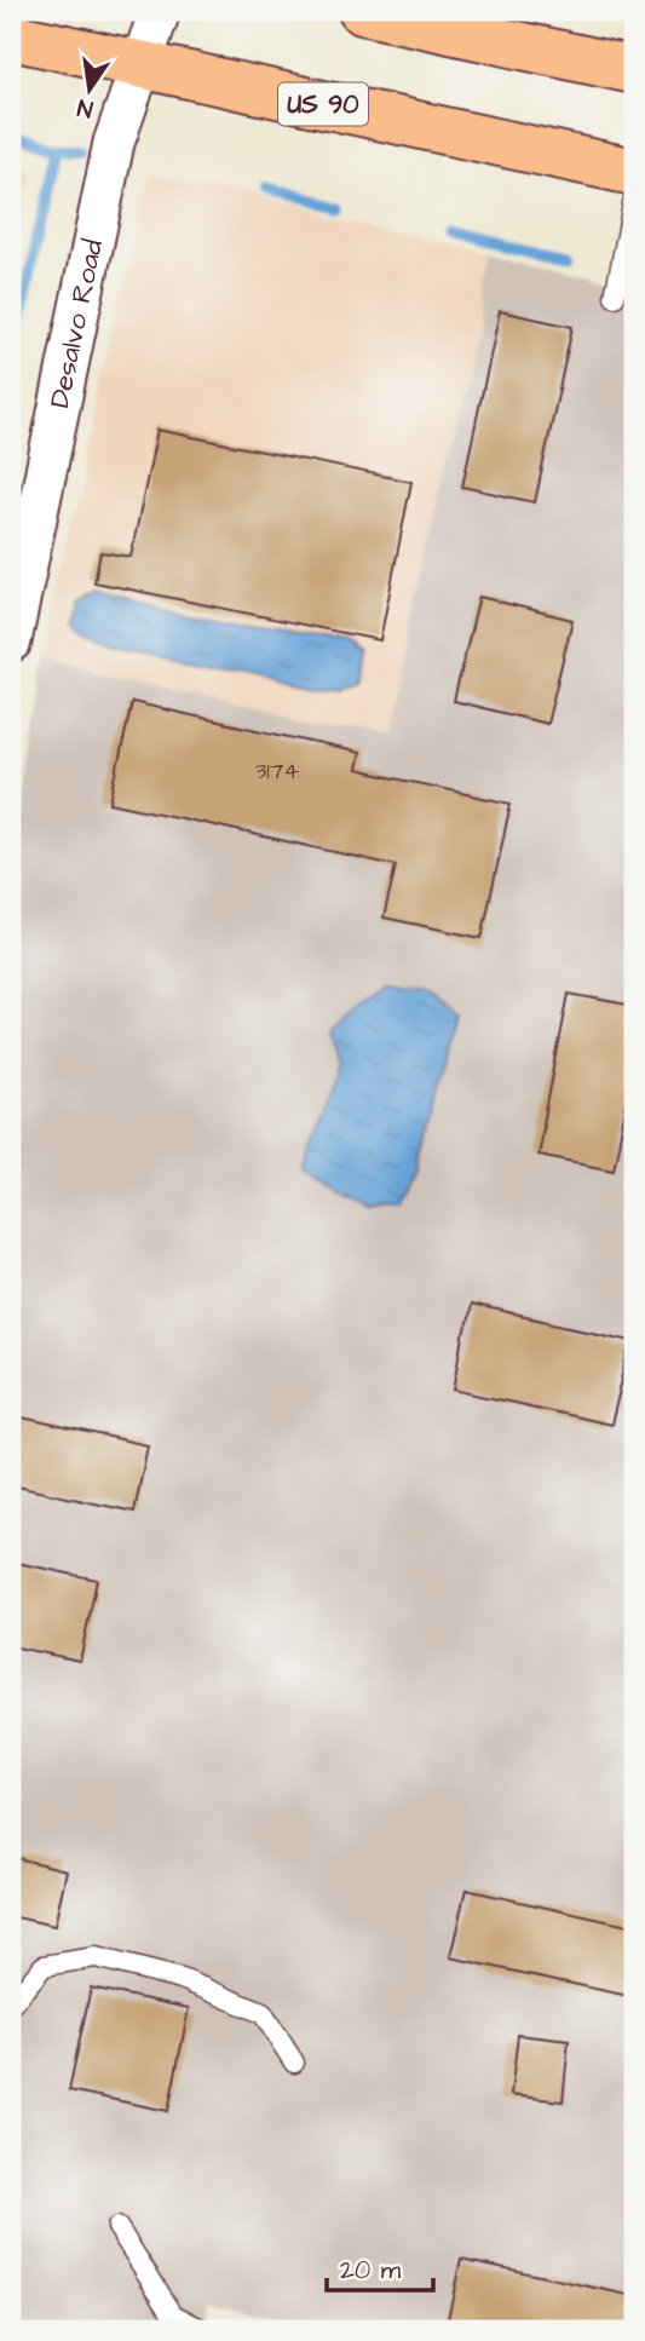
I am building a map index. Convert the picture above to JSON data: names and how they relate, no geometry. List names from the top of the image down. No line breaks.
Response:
{"streets":{"highway":["US 90"],"street":["Desalvo Road"]},"crossings":[["US 90","Desalvo Road"]],"house_numbers":["3174"],"scale_bar":"20 m","north":"bottom"}
